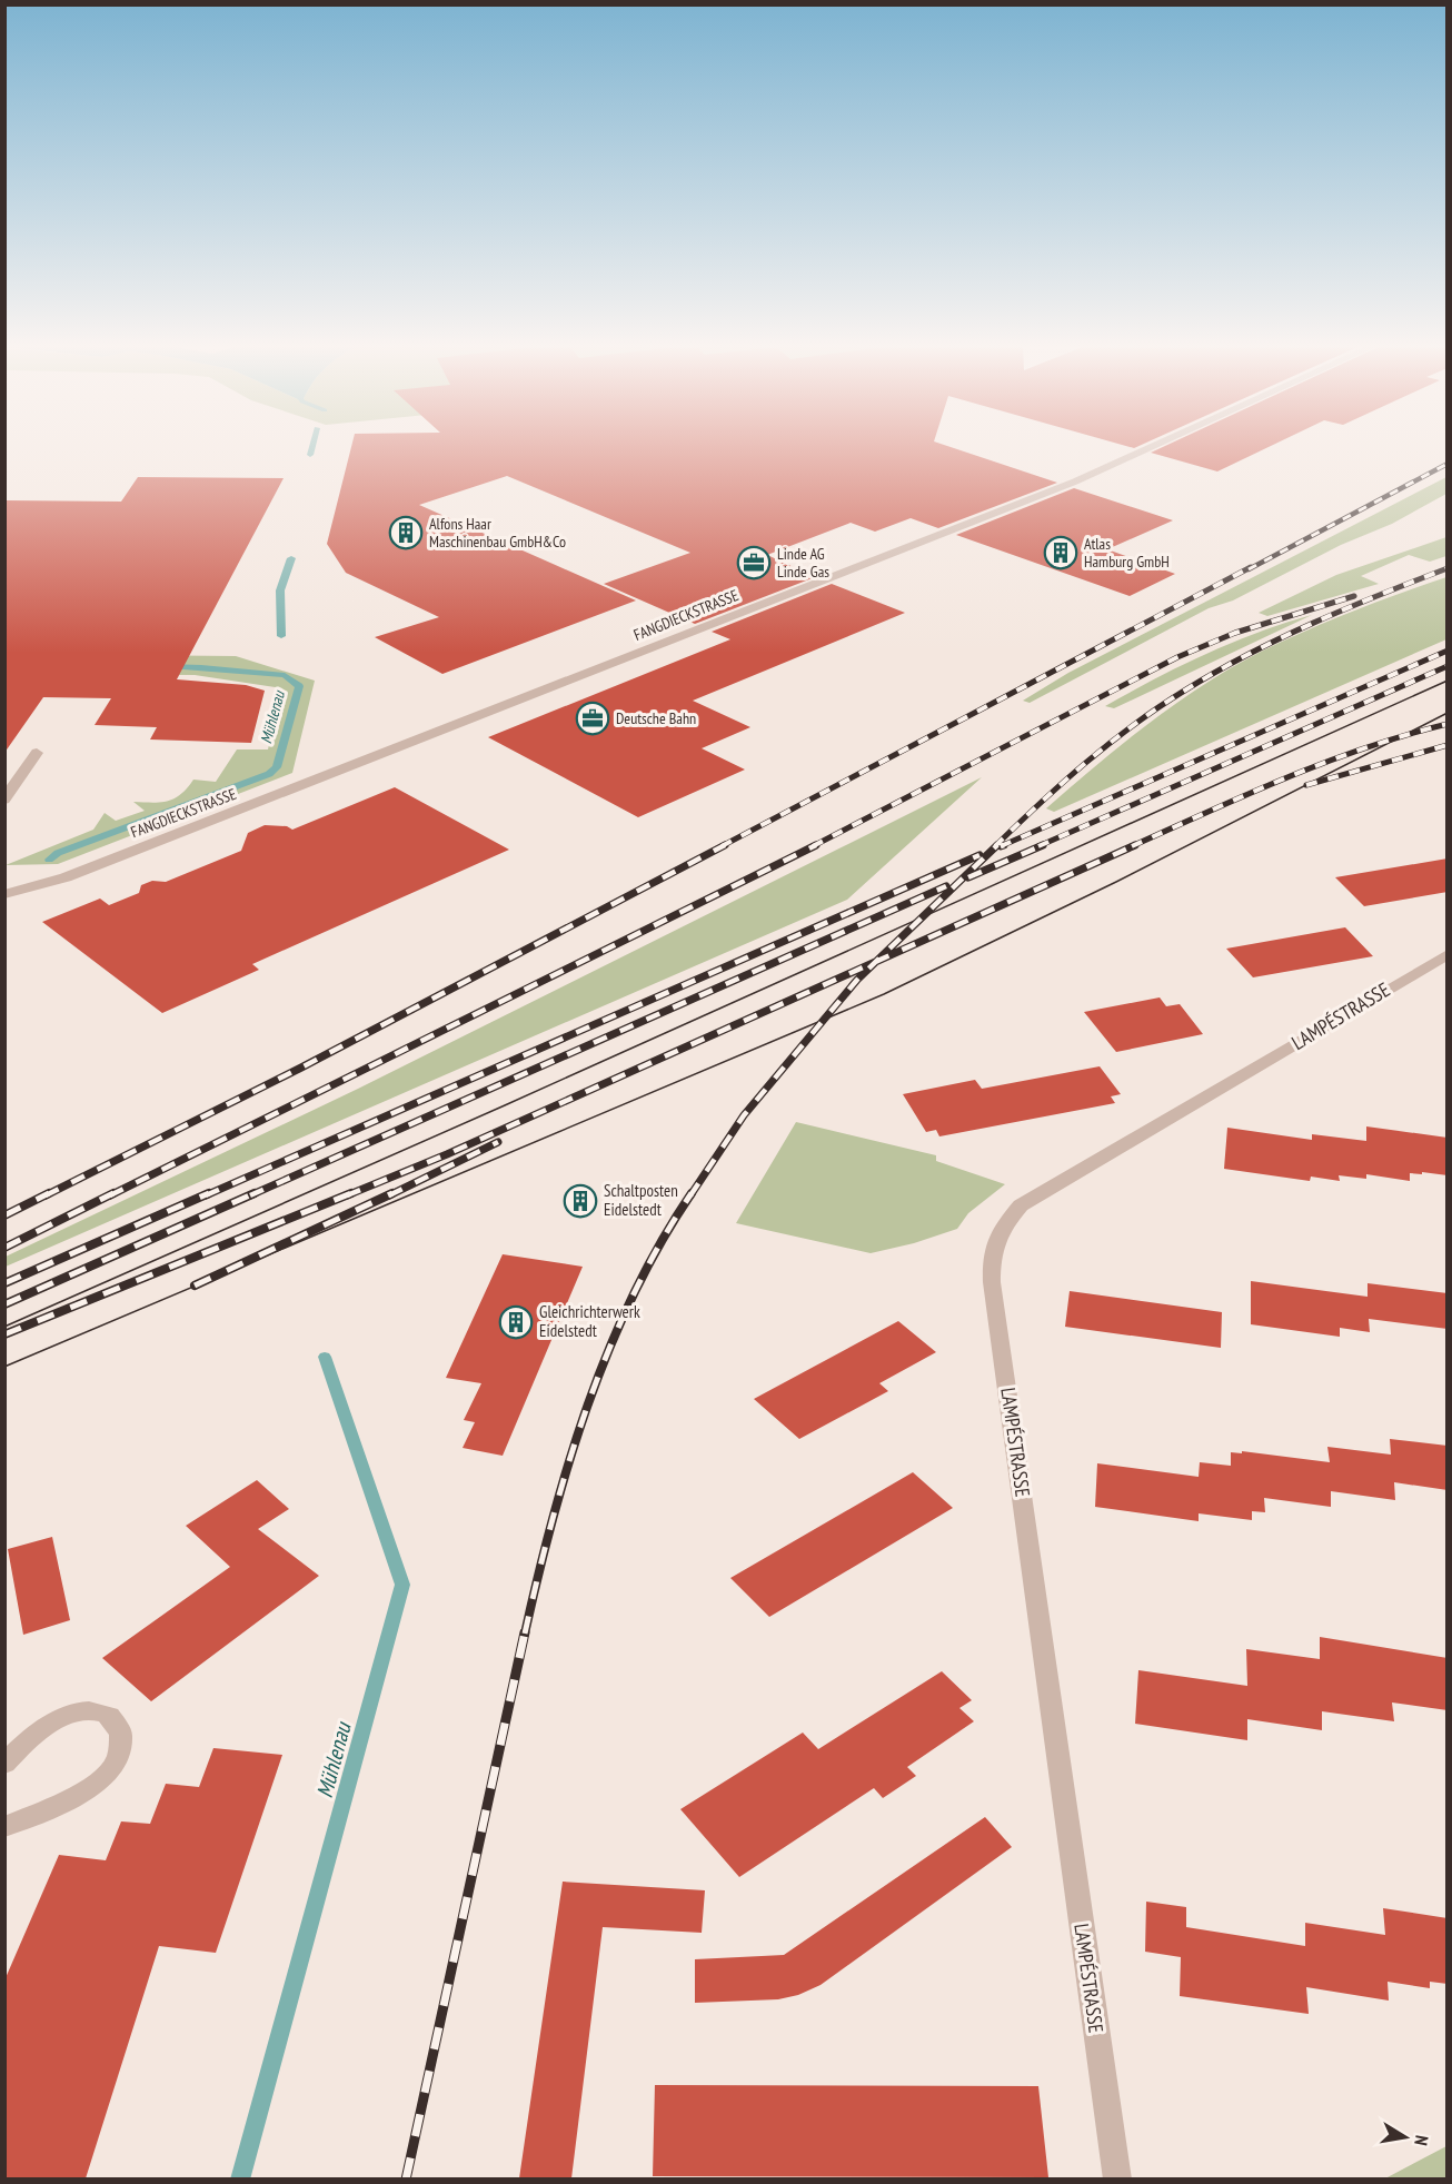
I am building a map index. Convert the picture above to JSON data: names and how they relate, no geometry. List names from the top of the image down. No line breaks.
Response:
{"streets":{"street":["FANGDIECKSTRASSE","LAMPÉSTRASSE"]},"water":["Mühlenau"],"places":{"building":["Alfons Haar Maschinenbau GmbH&Co","Atlas Hamburg GmbH","Schaltposten Eidelstedt","Gleichrichterwerk Eidelstedt"],"office":["Linde AG Linde Gas","Deutsche Bahn"]},"north":"right"}
